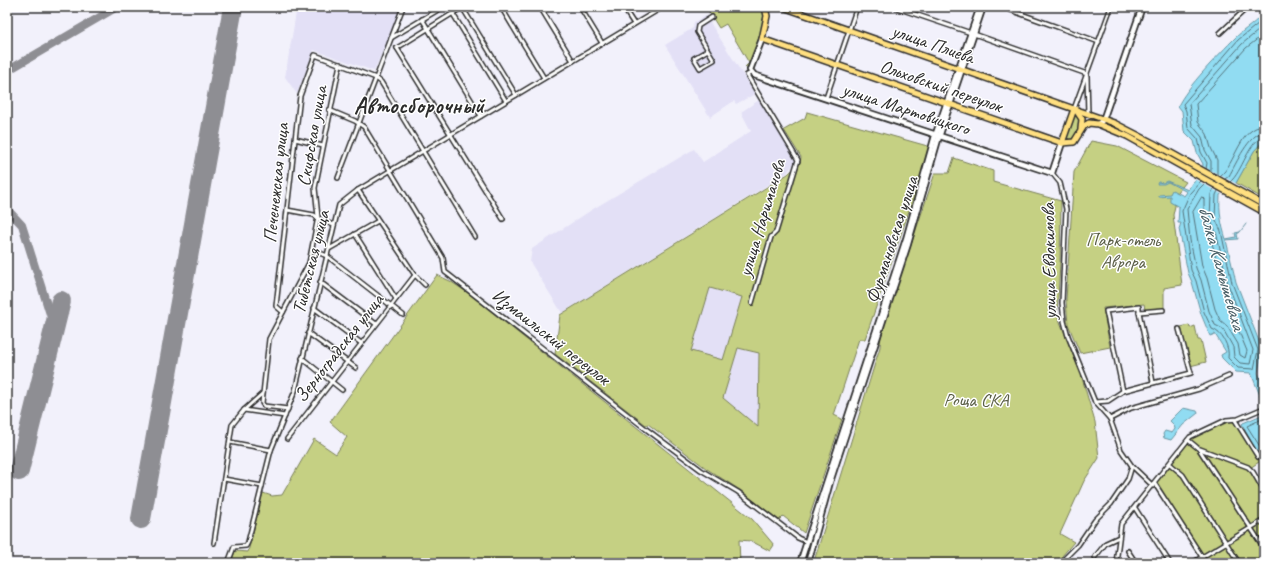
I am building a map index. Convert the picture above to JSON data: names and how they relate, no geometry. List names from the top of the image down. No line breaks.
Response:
{"streets":{"main road":["улица Плиева","Ольховский переулок","улица Мартовицкого","Фурмановская улица"],"street":["Скифская улица","Печенежская улица","улица Нариманова","улица Евдокимова","Тибетская улица","Измаильский переулок","Зерноградская улица"]},"crossings":[["улица Плиева","Фурмановская улица"],["Ольховский переулок","Фурмановская улица"],["улица Мартовицкого","улица Нариманова"],["улица Мартовицкого","Фурмановская улица"],["улица Мартовицкого","улица Евдокимова"],["Скифская улица","Печенежская улица"],["Скифская улица","Измаильский переулок"],["Тибетская улица","Измаильский переулок"]],"districts":["Автосборочный"],"water":["балка Камышеваха"],"parks":["Парк-отель Аврора","Роща СКА"]}
